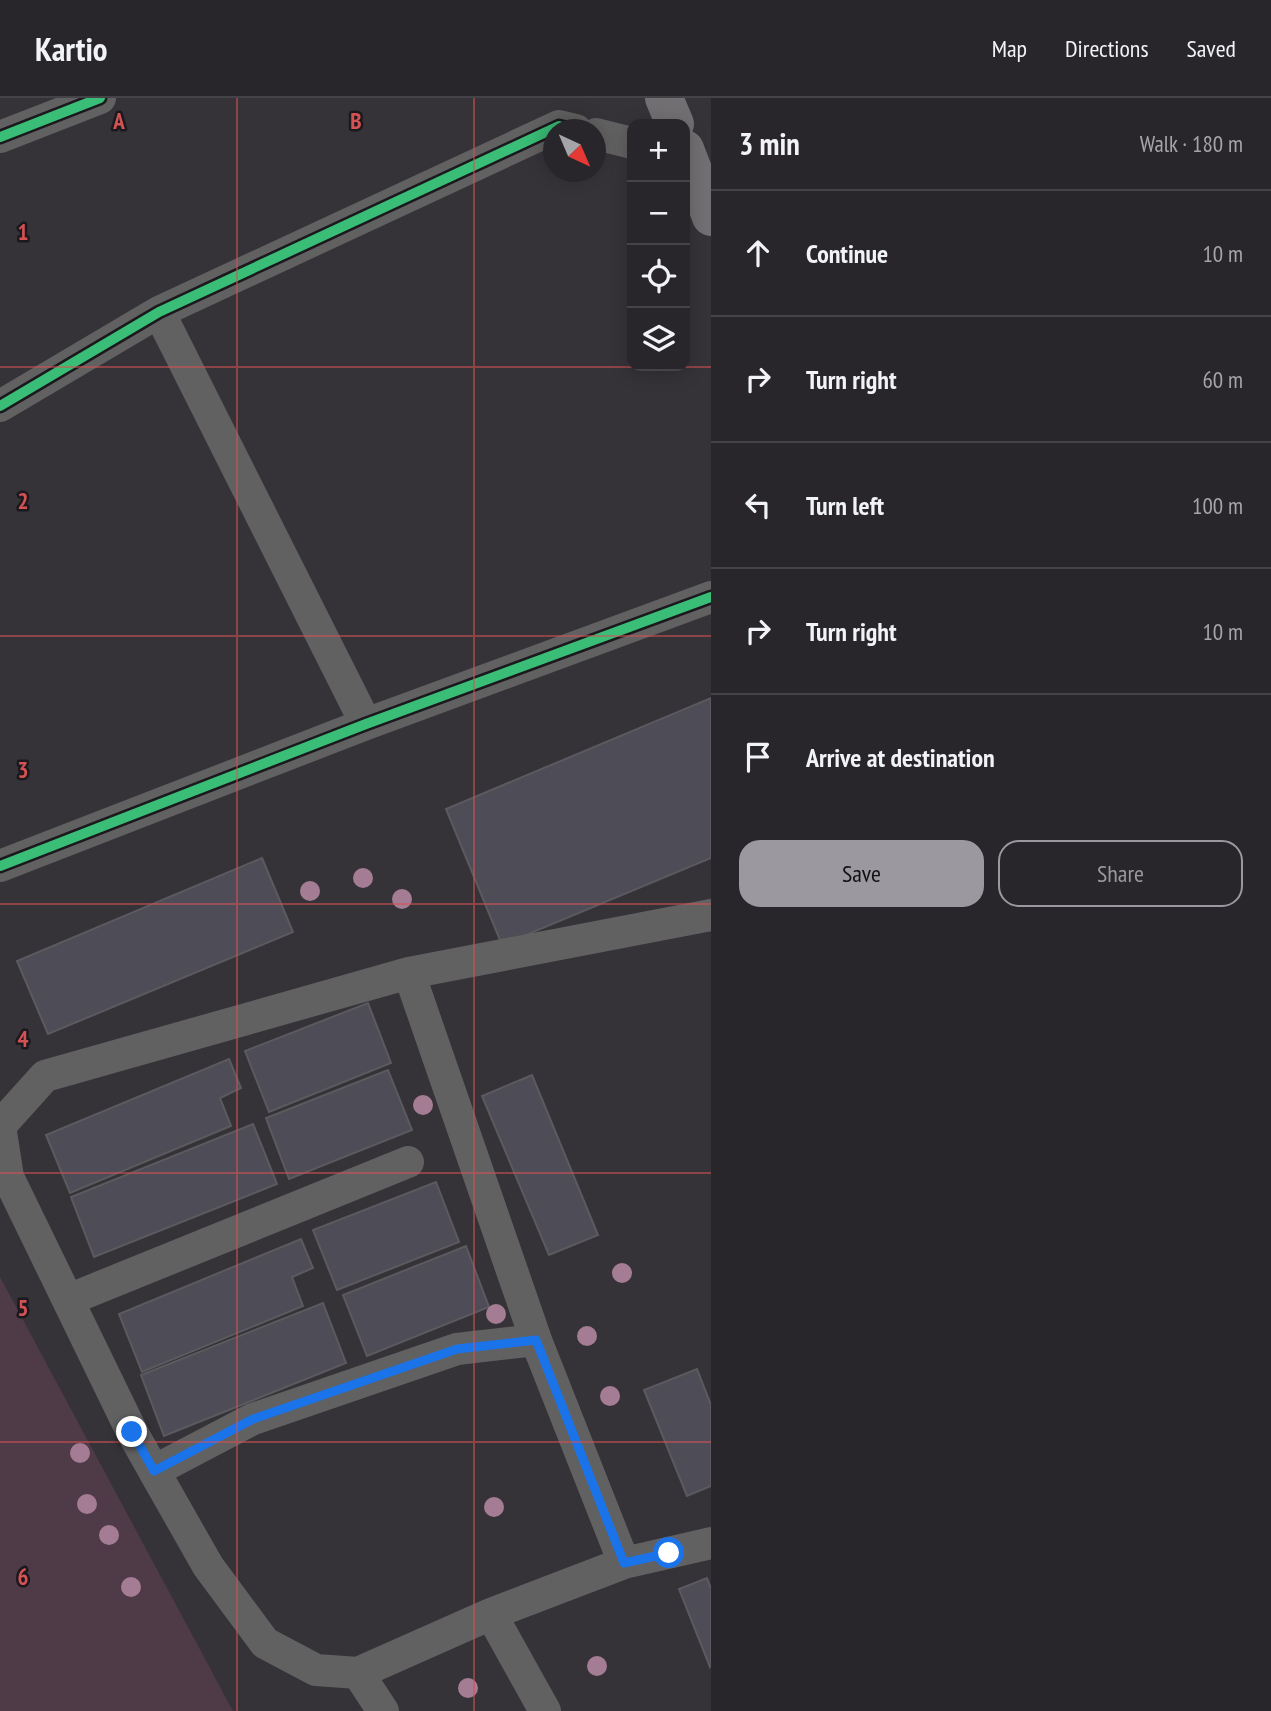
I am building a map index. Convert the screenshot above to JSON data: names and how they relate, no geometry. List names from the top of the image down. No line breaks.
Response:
{"north":"bottom right","page":{"header":"Kartio","nav":["Map","Directions","Saved"],"heading":["3 min","Walk · 180 m"],"map_buttons":["+","−"],"list":[["Continue","10 m"],["Turn right","60 m"],["Turn left","100 m"],["Turn right","10 m"],"Arrive at destination"],"buttons":["Save","Share"]},"grid":{"columns":["A","B"],"rows":["1","2","3","4","5","6"]}}
